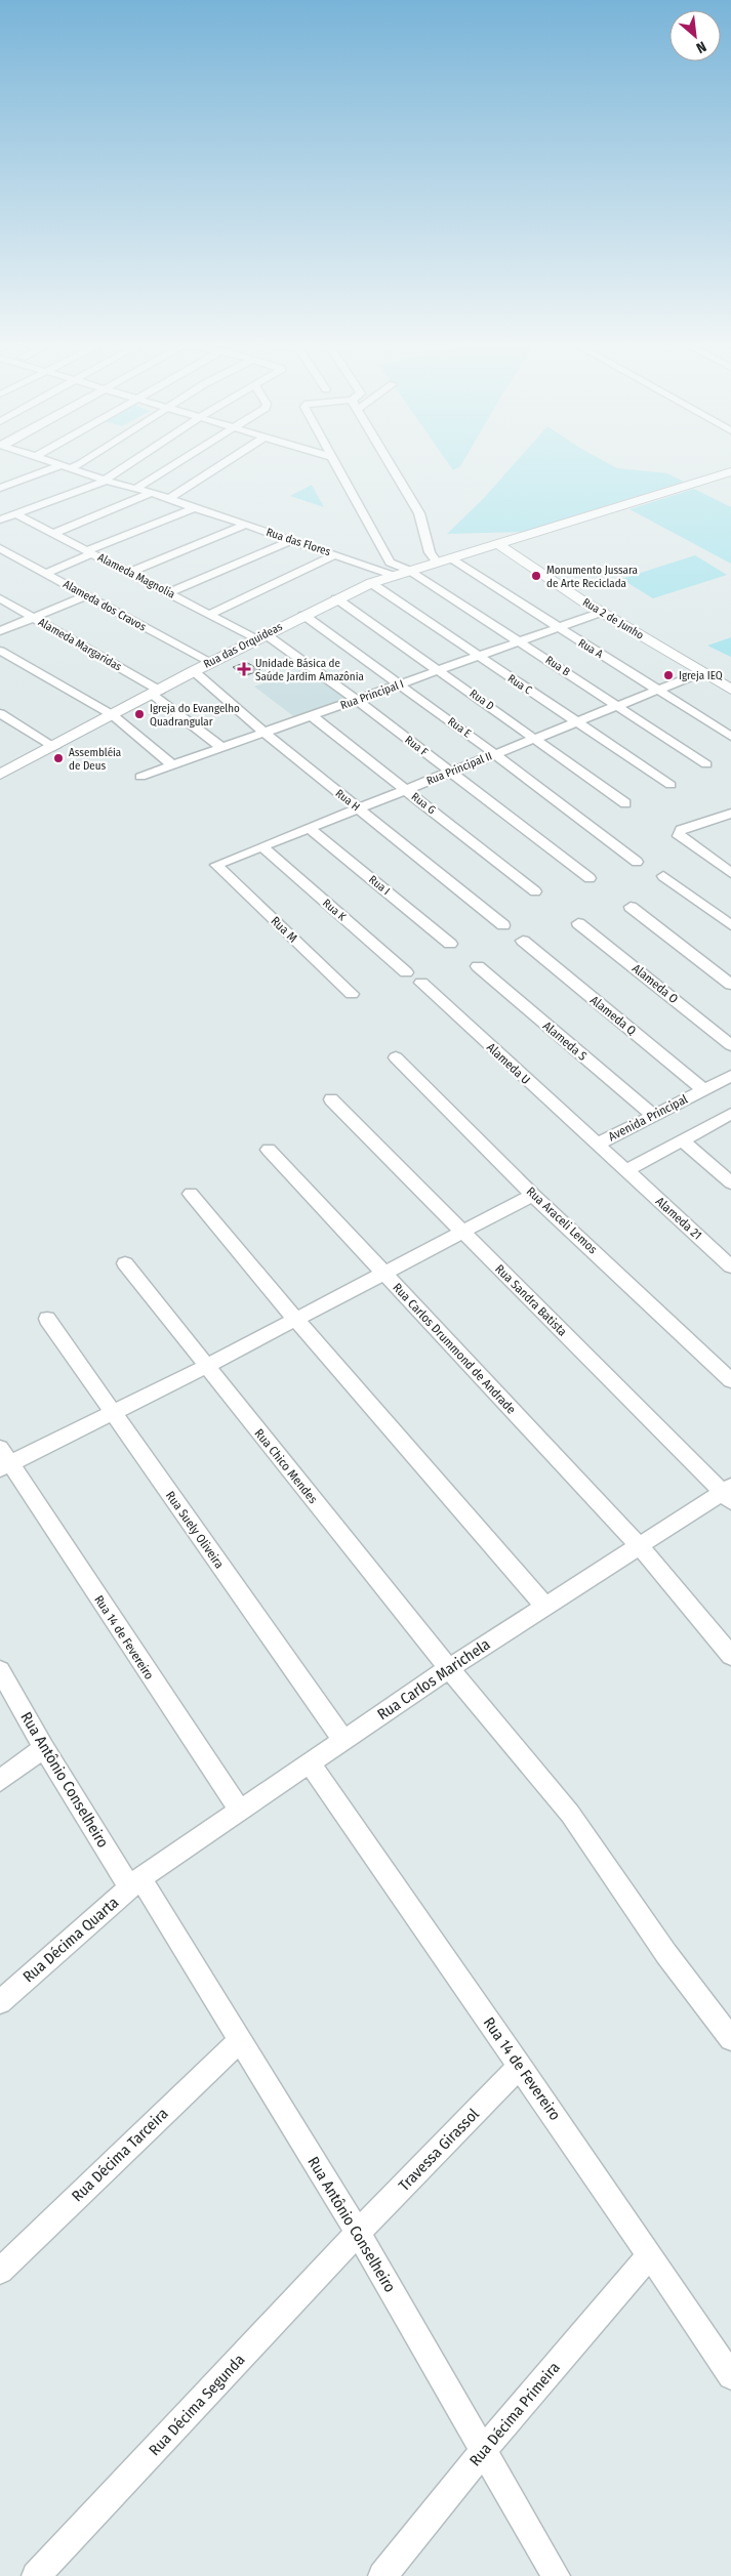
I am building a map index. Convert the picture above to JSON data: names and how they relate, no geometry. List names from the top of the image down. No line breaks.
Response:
{"streets":{"street":["Rua das Flores","Alameda Magnolia","Alameda dos Cravos","Rua 2 de Junho","Alameda Margaridas","Rua das Orquideas","Rua A","Rua B","Rua C","Rua Principal I","Rua D","Rua E","Rua F","Rua Principal II","Rua H","Rua G","Rua I","Rua K","Rua M","Alameda O","Alameda Q","Alameda S","Alameda U","Avenida Principal","Alameda 21","Rua Araceli Lemos","Rua Sandra Batista","Rua Carlos Drummond de Andrade","Rua Chico Mendes","Rua Suely Oliveira","Rua 14 de Fevereiro","Rua Carlos Marichela","Rua Antônio Conselheiro","Rua Décima Quarta","Travessa Girassol","Rua Décima Tarceira","Rua Décima Segunda","Rua Décima Primeira"]},"crossings":[["Rua das Flores","Rua das Orquideas"],["Alameda Magnolia","Rua das Orquideas"],["Alameda Magnolia","Rua F"],["Alameda dos Cravos","Rua das Orquideas"],["Rua 2 de Junho","Rua das Orquideas"],["Rua 2 de Junho","Rua Principal I"],["Rua 2 de Junho","Rua Principal II"],["Alameda Margaridas","Rua das Orquideas"],["Alameda Margaridas","Rua Principal I"],["Rua das Orquideas","Rua A"],["Rua das Orquideas","Rua B"],["Rua das Orquideas","Rua C"],["Rua das Orquideas","Rua D"],["Rua das Orquideas","Rua E"],["Rua das Orquideas","Rua F"],["Rua das Orquideas","Rua H"],["Rua A","Rua Principal I"],["Rua A","Rua Principal II"],["Rua B","Rua Principal I"],["Rua B","Rua Principal II"],["Rua C","Rua Principal I"],["Rua C","Rua Principal II"],["Rua Principal I","Rua D"],["Rua Principal I","Rua E"],["Rua Principal I","Rua F"],["Rua Principal I","Rua H"],["Rua Principal I","Rua G"],["Rua D","Rua Principal II"],["Rua E","Rua Principal II"],["Rua F","Rua Principal II"],["Rua Principal II","Rua H"],["Rua Principal II","Rua G"],["Rua Principal II","Rua I"],["Rua Principal II","Rua K"],["Rua Principal II","Rua M"],["Alameda Q","Avenida Principal"],["Alameda S","Avenida Principal"],["Alameda U","Avenida Principal"],["Avenida Principal","Alameda 21"],["Rua Sandra Batista","Rua Carlos Marichela"],["Rua Carlos Drummond de Andrade","Rua Carlos Marichela"],["Rua Chico Mendes","Rua Carlos Marichela"],["Rua Suely Oliveira","Rua Carlos Marichela"],["Rua 14 de Fevereiro","Rua Carlos Marichela"],["Rua 14 de Fevereiro","Travessa Girassol"],["Rua 14 de Fevereiro","Rua Décima Primeira"],["Rua Carlos Marichela","Rua Antônio Conselheiro"],["Rua Carlos Marichela","Rua Décima Quarta"],["Rua Antônio Conselheiro","Rua Décima Quarta"],["Rua Antônio Conselheiro","Travessa Girassol"],["Rua Antônio Conselheiro","Rua Décima Tarceira"],["Rua Antônio Conselheiro","Rua Décima Segunda"],["Rua Antônio Conselheiro","Rua Décima Primeira"],["Travessa Girassol","Rua Décima Segunda"]],"places":{"other":["Monumento Jussara de Arte Reciclada","Igreja IEQ","Igreja do Evangelho Quadrangular","Assembléia de Deus"],"health":["Unidade Básica de Saúde Jardim Amazônia"]},"north":"bottom right"}
